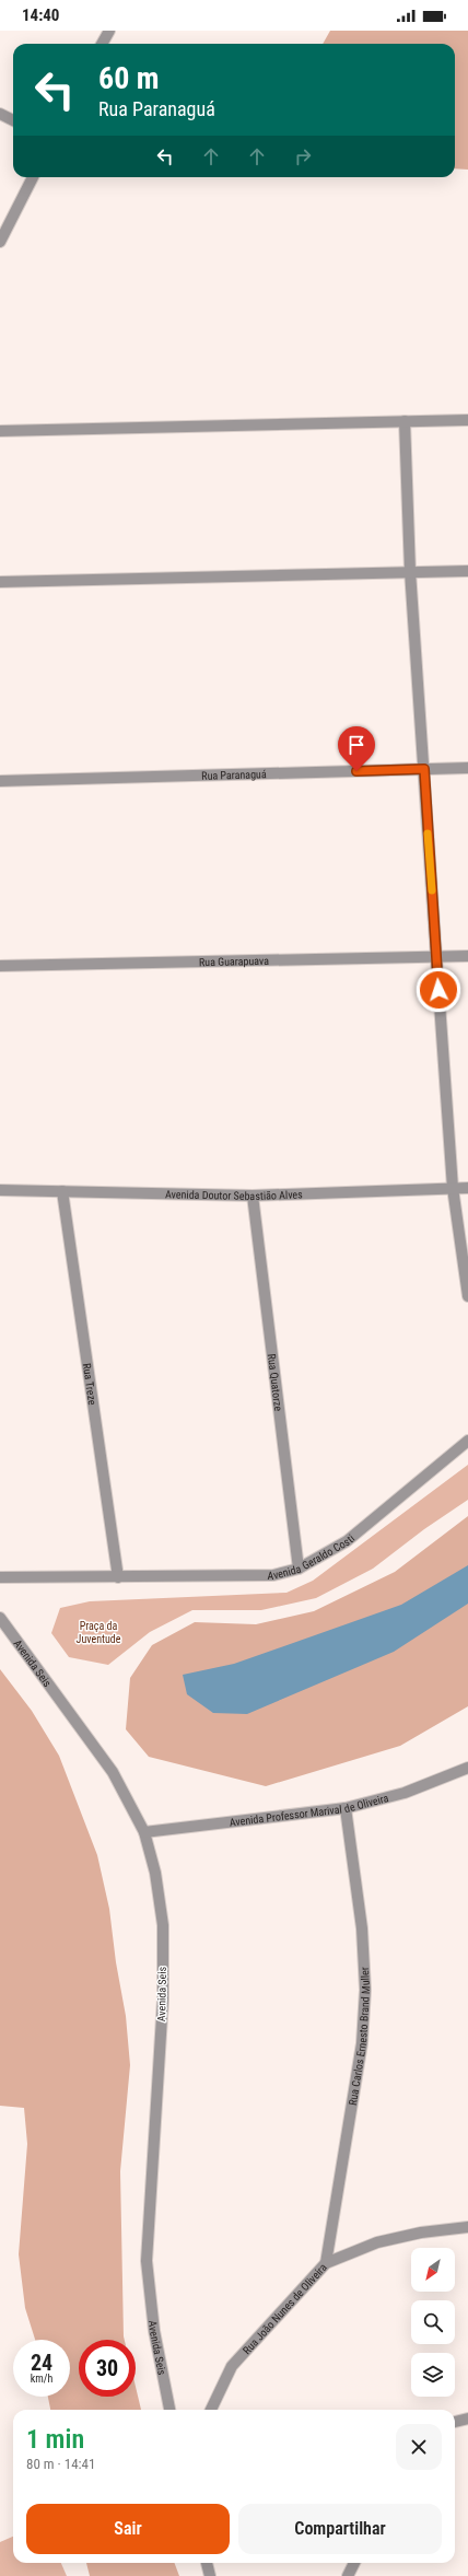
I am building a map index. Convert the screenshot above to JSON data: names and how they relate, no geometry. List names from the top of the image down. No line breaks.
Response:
{"streets":{"street":["Rua Paranaguá","Rua Guarapuava","Avenida Doutor Sebastião Alves","Rua Quatorze","Rua Treze","Avenida Geraldo Costi","Avenida Seis","Avenida Professor Marival de Oliveira","Rua Carlos Ernesto Brand Muller","Rua João Nunes de Oliveira"]},"crossings":[["Avenida Doutor Sebastião Alves","Rua Quatorze"],["Avenida Doutor Sebastião Alves","Rua Treze"],["Rua Quatorze","Avenida Geraldo Costi"],["Rua Treze","Avenida Geraldo Costi"],["Avenida Seis","Avenida Professor Marival de Oliveira"],["Avenida Professor Marival de Oliveira","Rua Carlos Ernesto Brand Muller"],["Rua Carlos Ernesto Brand Muller","Rua João Nunes de Oliveira"]],"parks":["Praça da Juventude"],"north":"bottom left","page":{"status":"14:40","turn":["60 m","Rua Paranaguá"],"speed":"24 km/h","limit":"30","heading":["1 min","80 m · 14:41"],"buttons":["Sair","Compartilhar"]}}
